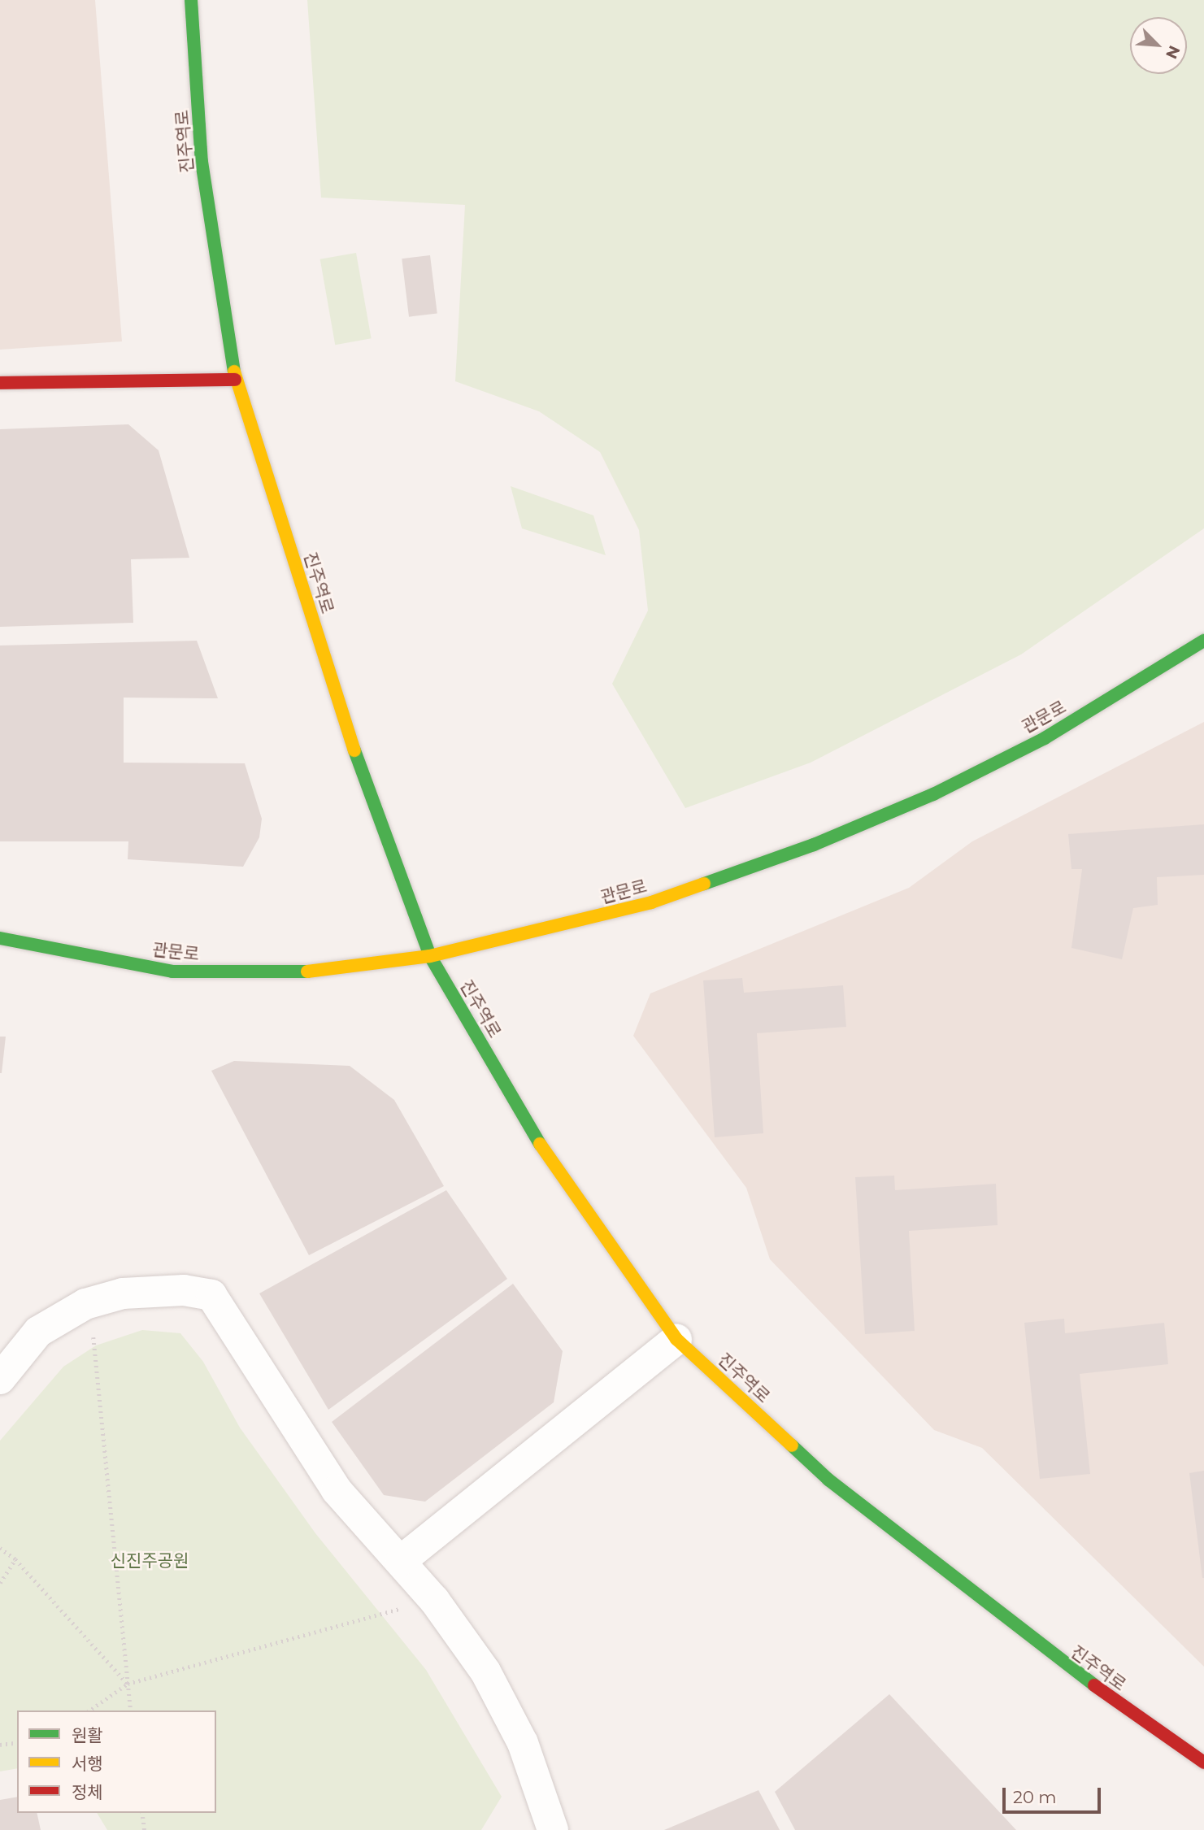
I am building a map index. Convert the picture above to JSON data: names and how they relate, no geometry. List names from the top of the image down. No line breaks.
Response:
{"streets":{"street":["진주역로","관문로"]},"crossings":[["진주역로","관문로"]],"parks":["신진주공원"],"legend":["원활","서행","정체"],"scale_bar":"20 m","north":"bottom right"}
